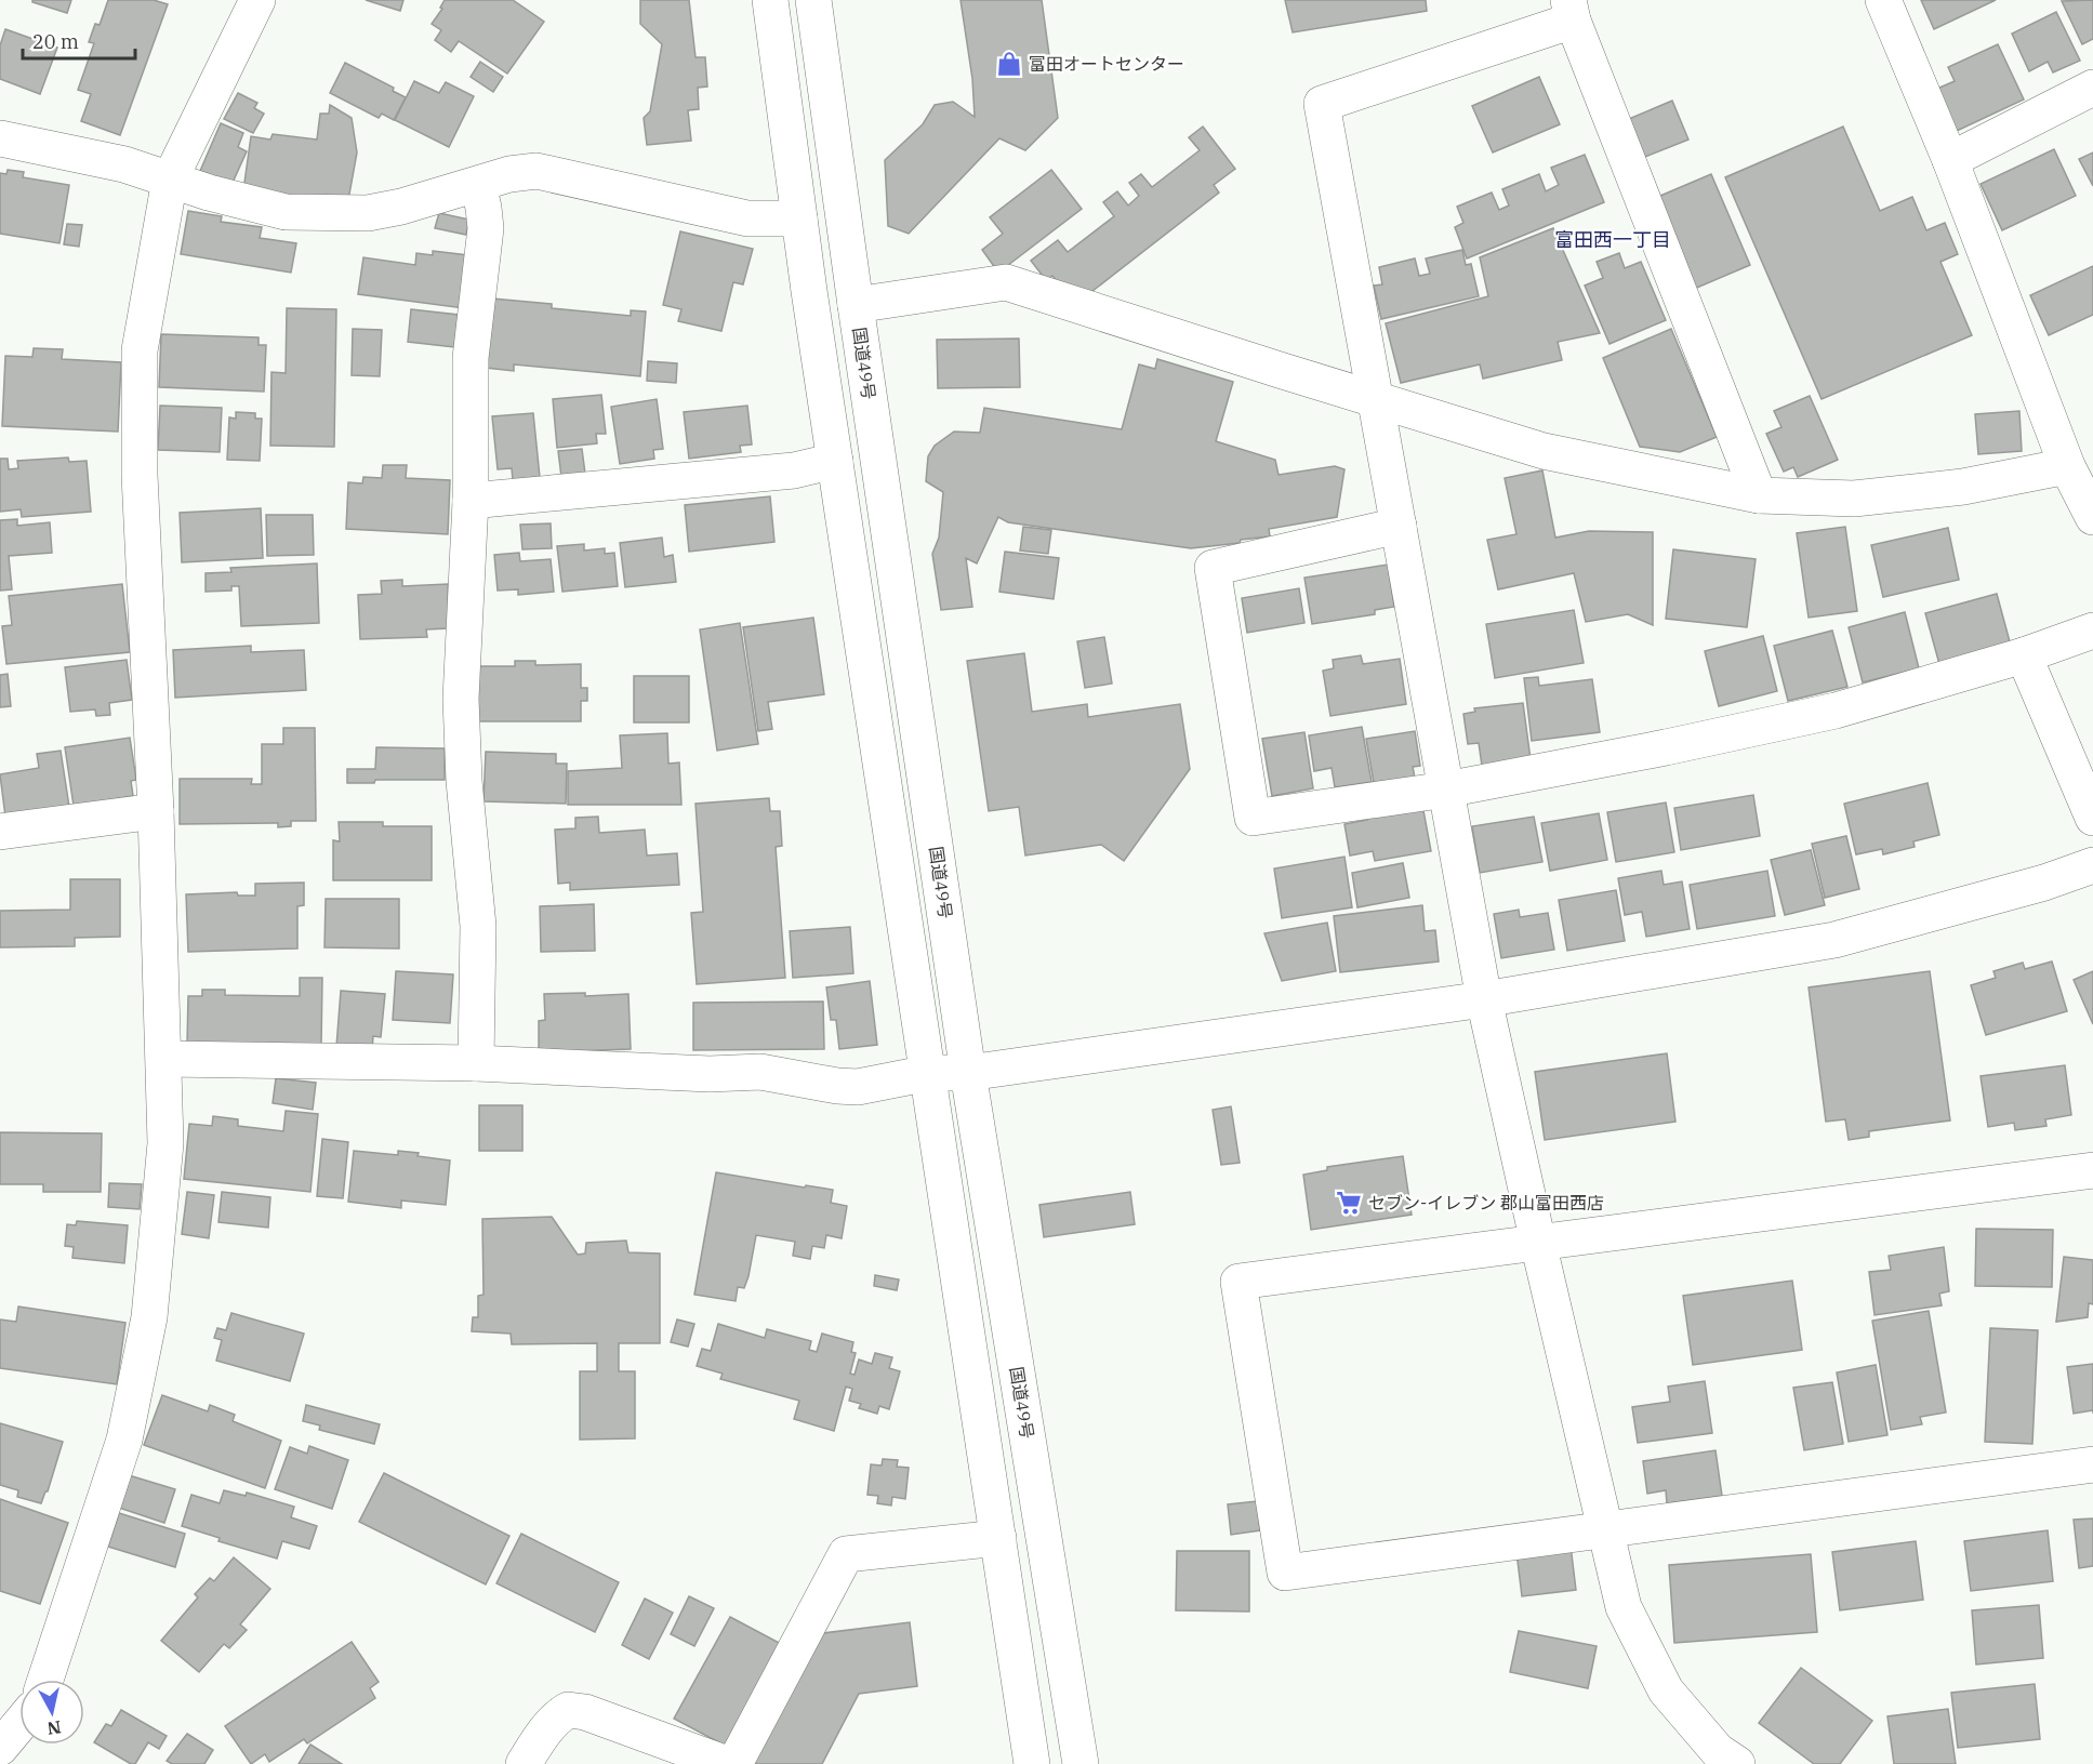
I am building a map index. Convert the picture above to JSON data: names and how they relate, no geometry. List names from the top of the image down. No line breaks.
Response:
{"streets":{"main road":["国道49号"]},"districts":["富田西一丁目"],"places":{"shop":["富田オートセンター"],"supermarket":["セブン-イレブン 郡山富田西店"]},"scale_bar":"20 m","north":"bottom"}
